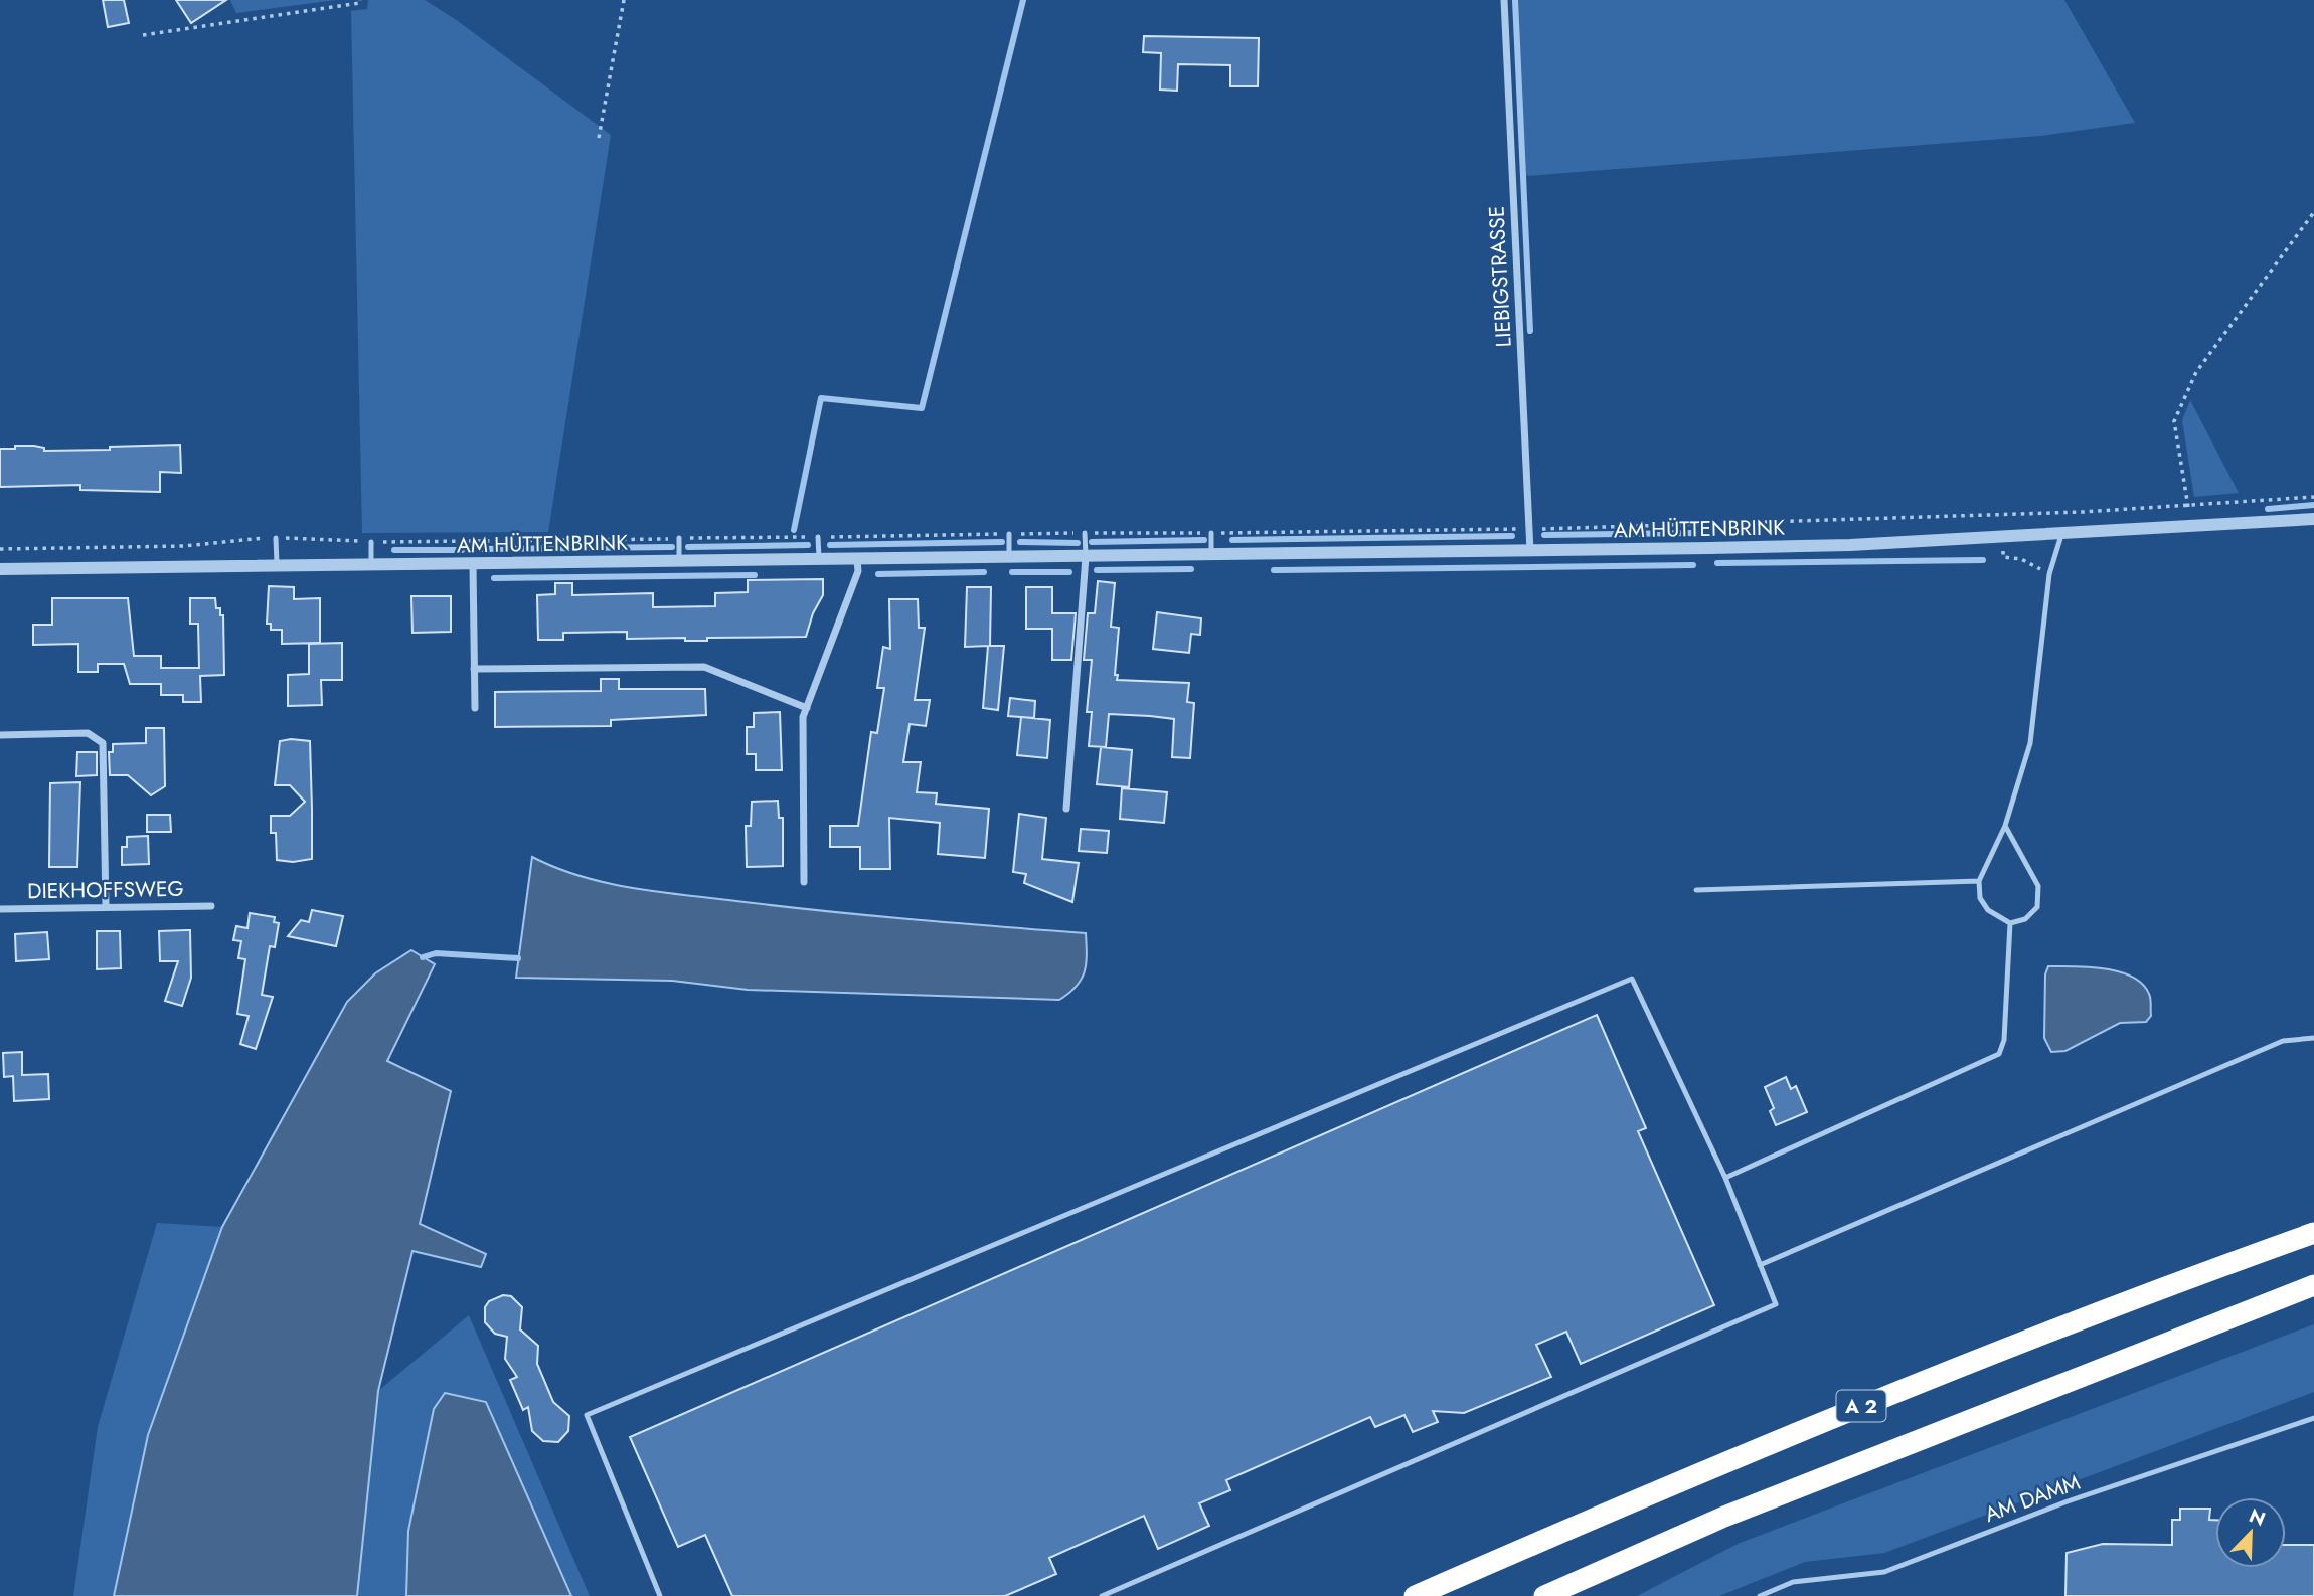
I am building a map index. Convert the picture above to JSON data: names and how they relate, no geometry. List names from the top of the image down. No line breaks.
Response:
{"streets":{"highway":["A 2"],"street":["LIEBIGSTRASSE","AM HÜTTENBRINK","DIEKHOFFSWEG"],"lane":["AM DAMM"]},"crossings":[["LIEBIGSTRASSE","AM HÜTTENBRINK"]],"north":"top right"}
